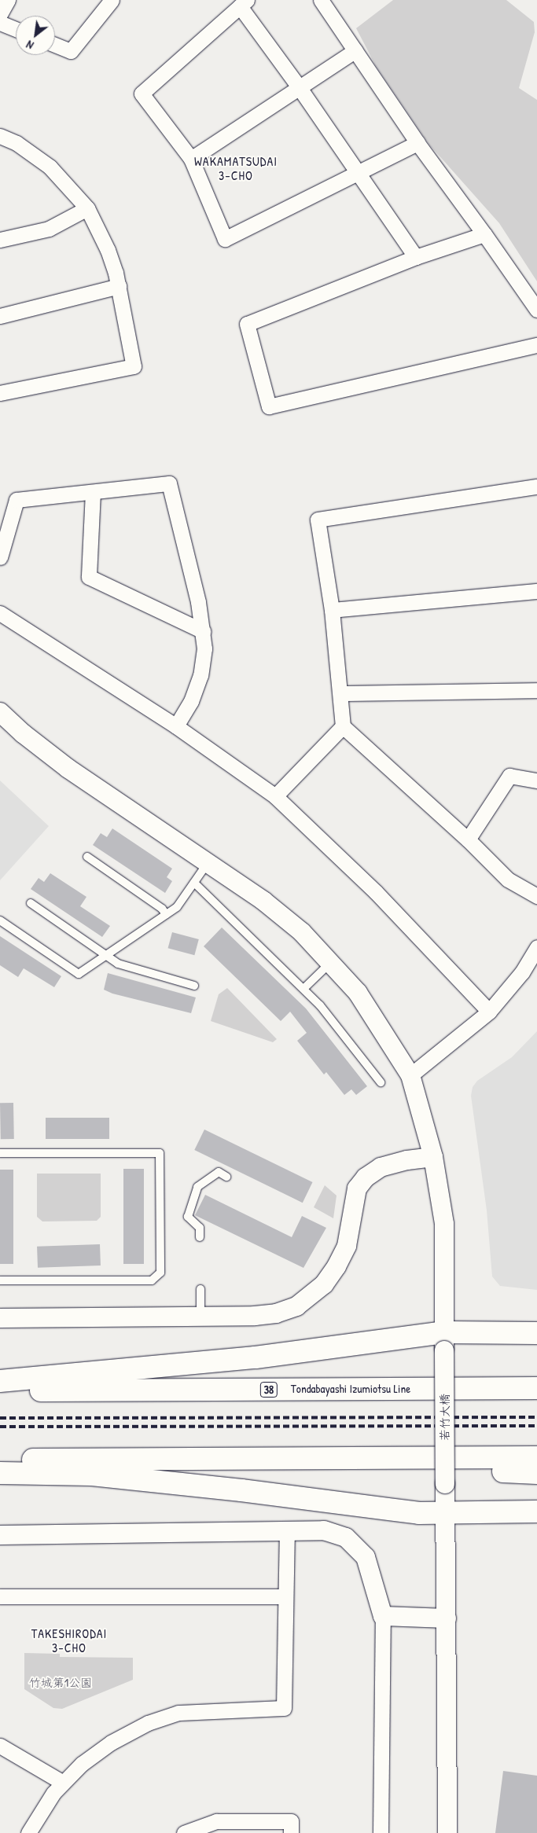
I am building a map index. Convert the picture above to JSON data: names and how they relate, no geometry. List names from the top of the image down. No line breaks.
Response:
{"streets":{"main road":["Tondabayashi Izumiotsu Line","38"],"street":["若竹大橋"]},"districts":["WAKAMATSUDAI 3-CHO","TAKESHIRODAI 3-CHO"],"parks":["竹城第1公園"],"north":"bottom left"}
